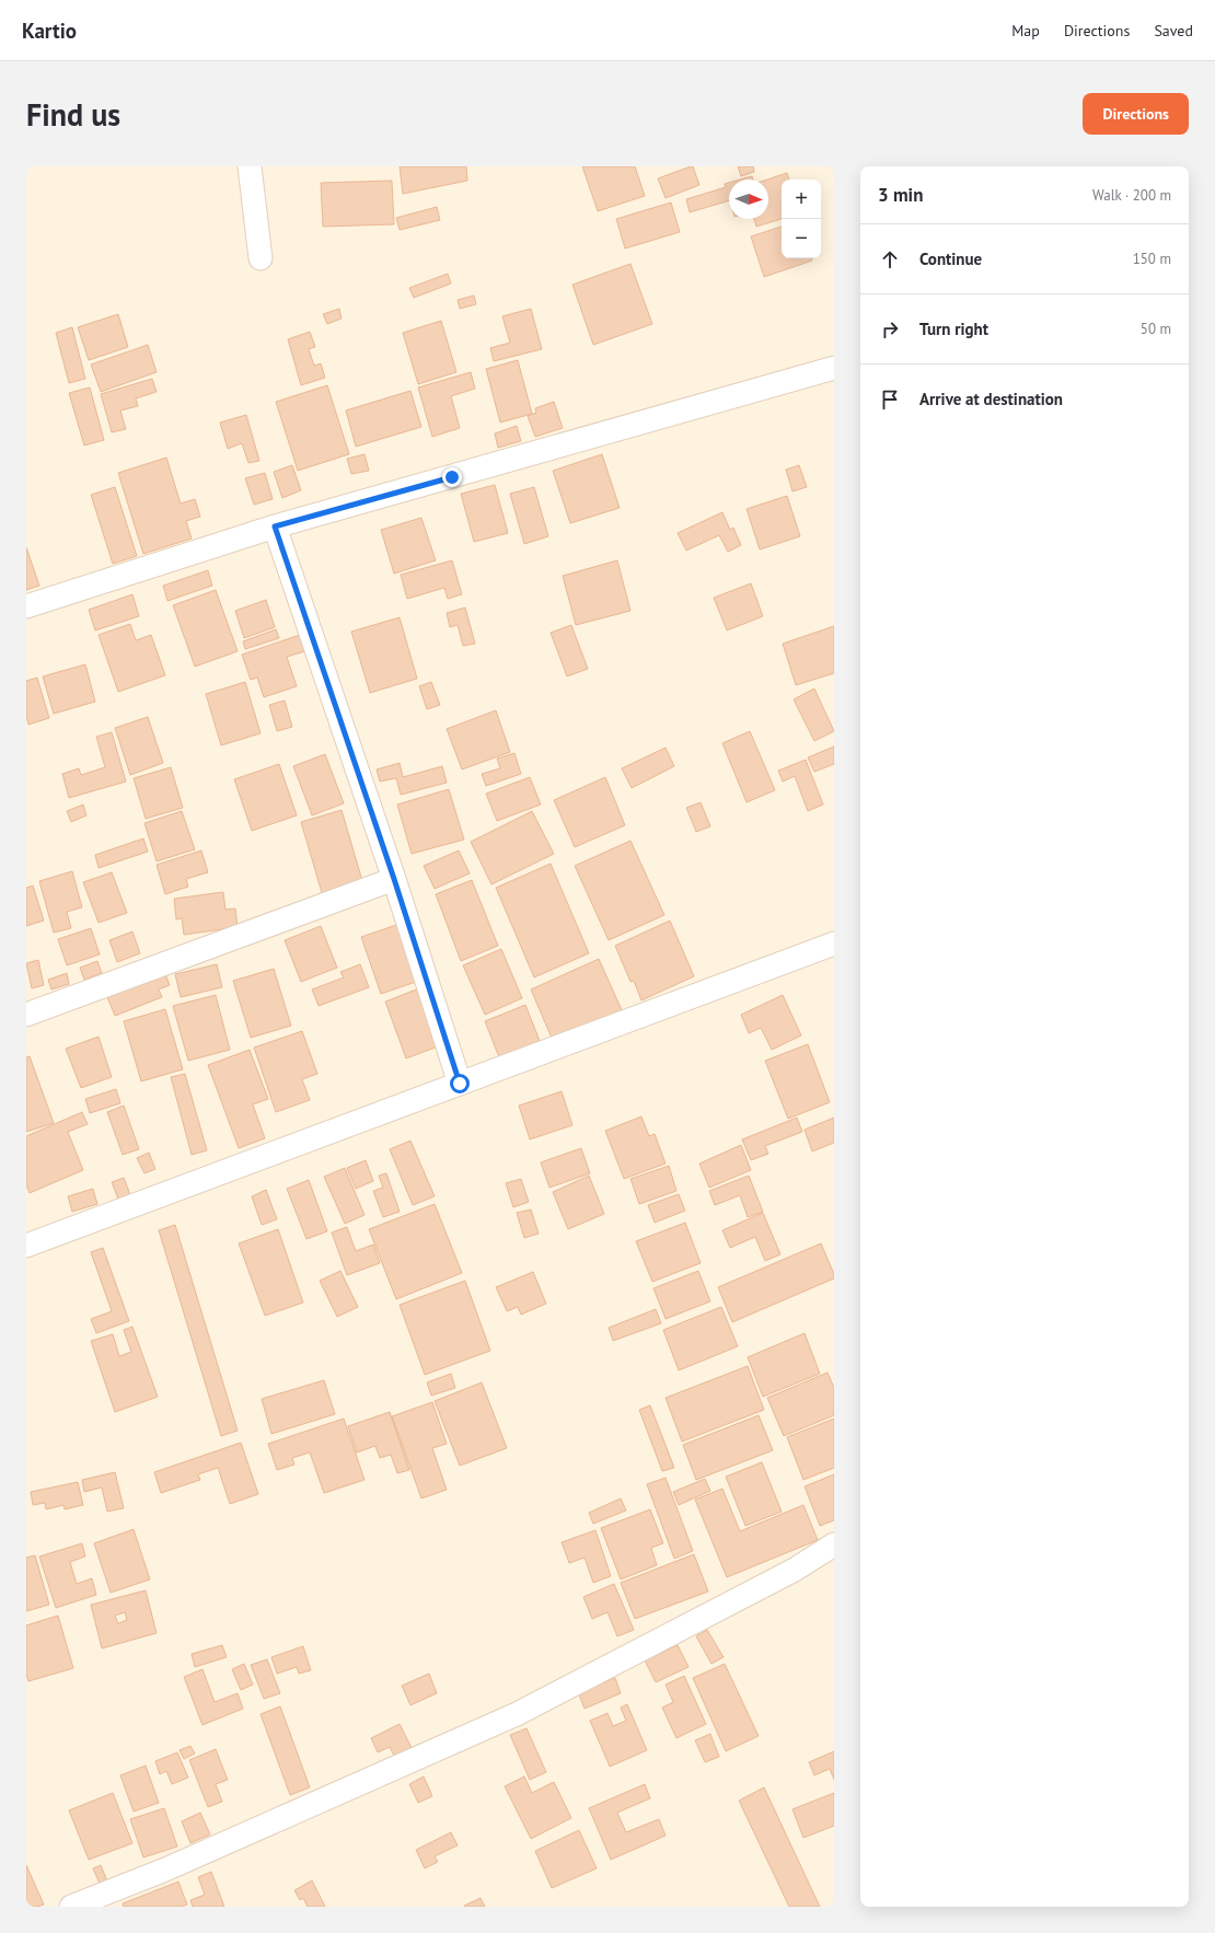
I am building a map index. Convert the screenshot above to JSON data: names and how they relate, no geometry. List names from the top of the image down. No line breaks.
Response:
{"north":"right","page":{"header":"Kartio","nav":["Map","Directions","Saved"],"buttons":"Directions","title":"Find us","heading":["3 min","Walk · 200 m"],"map_buttons":["+","−"],"list":[["Continue","150 m"],["Turn right","50 m"],"Arrive at destination"]}}
